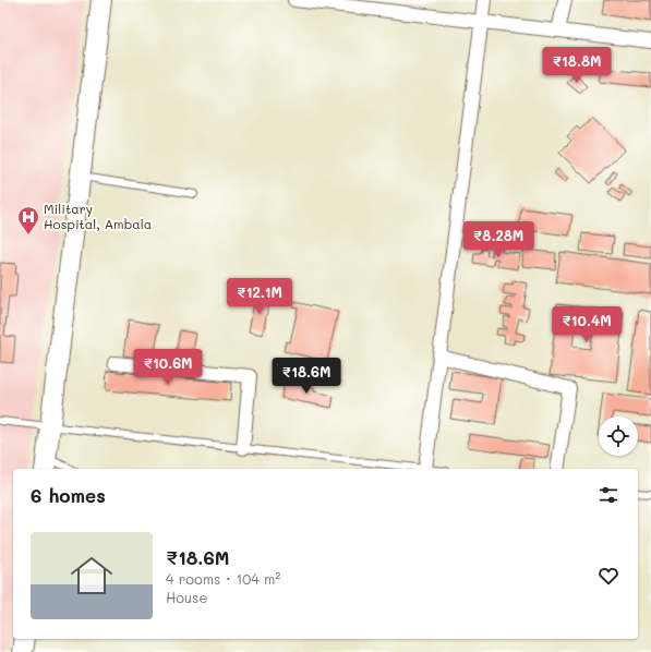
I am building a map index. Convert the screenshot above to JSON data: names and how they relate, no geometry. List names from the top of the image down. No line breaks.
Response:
{"places":{"hospital":["Military Hospital, Ambala"]},"page":{"price":["₹18.8M","₹8.28M","₹12.1M","₹10.4M","₹10.6M","₹18.6M"],"heading":"6 homes","list":[{"name":"₹18.6M","note":"4 rooms · 104 m² · House"}]}}
